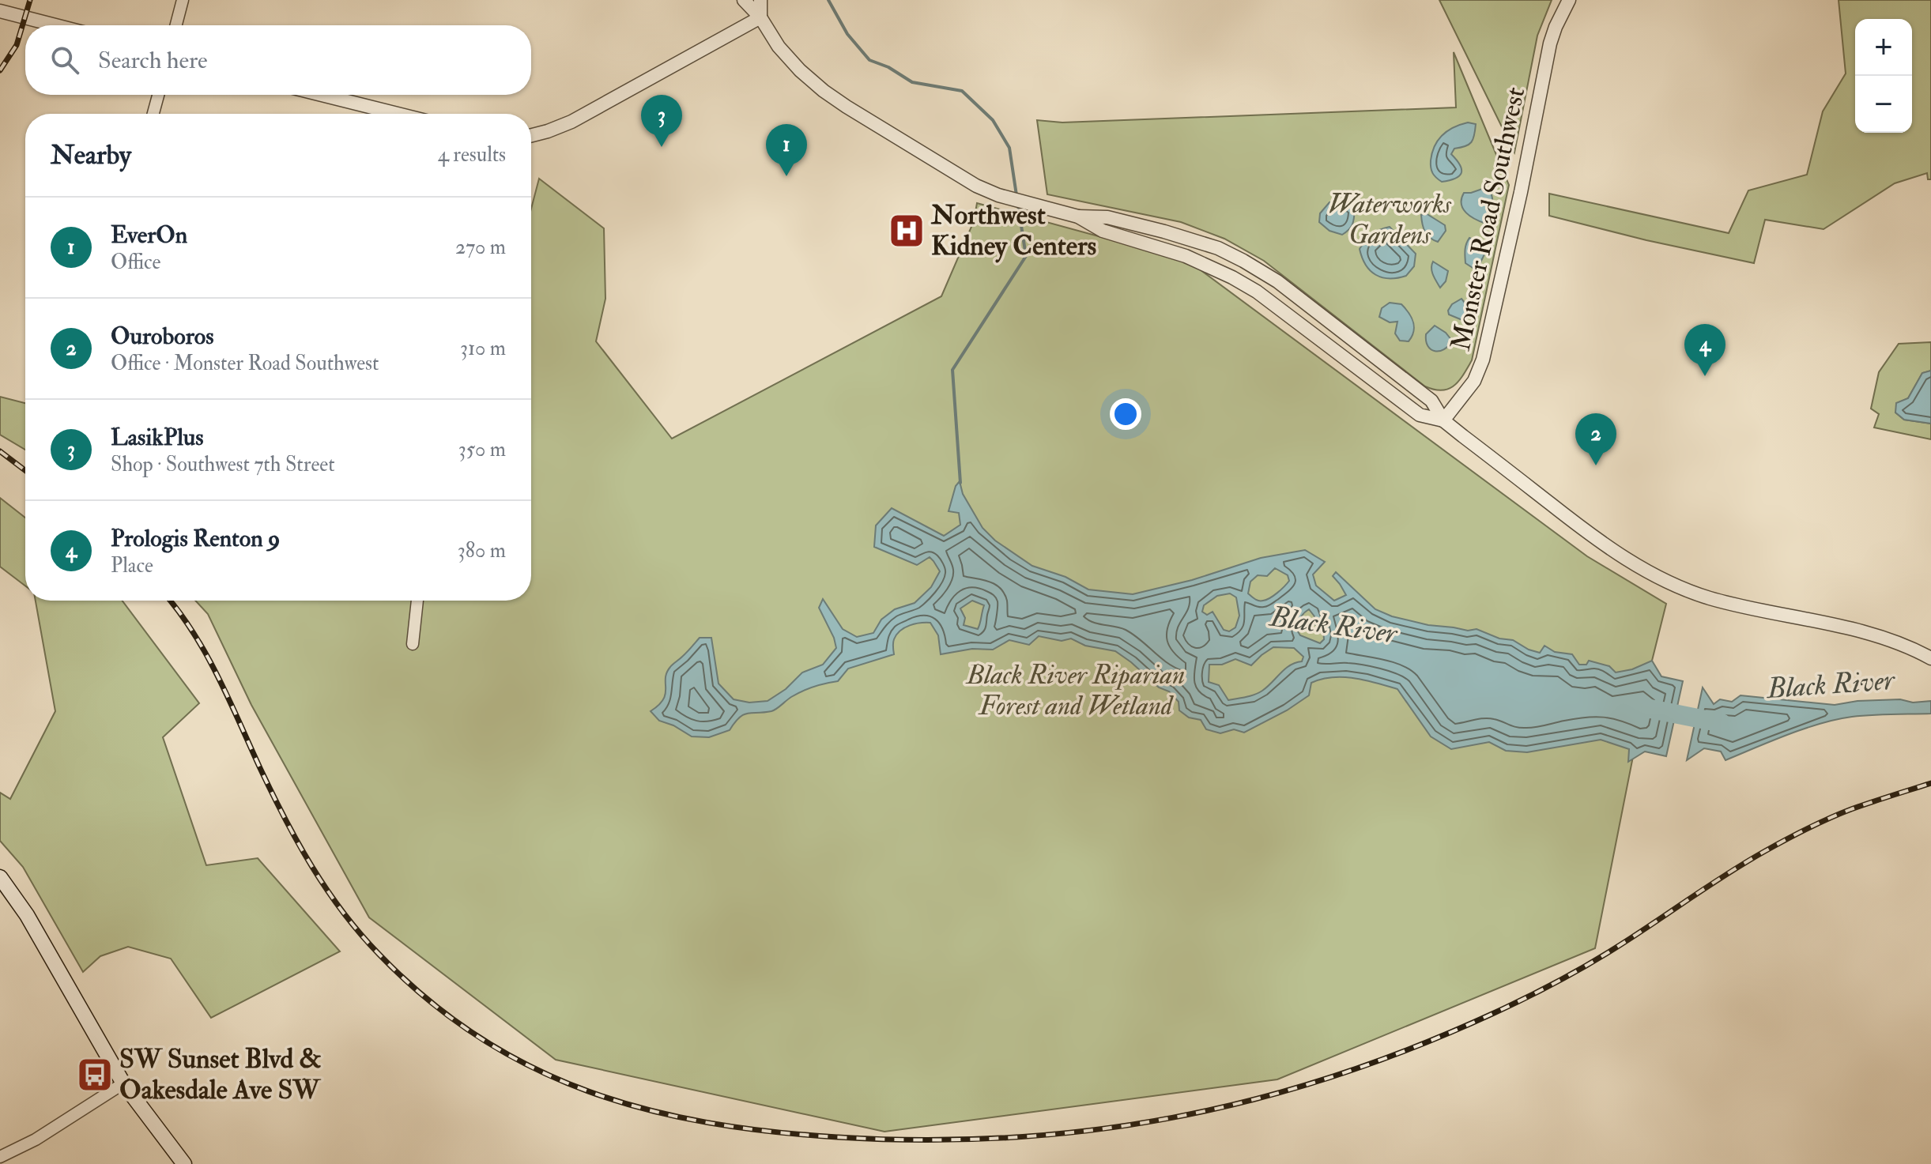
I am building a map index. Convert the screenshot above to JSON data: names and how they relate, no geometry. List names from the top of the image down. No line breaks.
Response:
{"streets":{"street":["Monster Road Southwest"]},"water":["Black River"],"parks":["Waterworks Gardens","Black River Riparian Forest and Wetland"],"places":{"hospital":["Northwest Kidney Centers"],"bus stop":["SW Sunset Blvd & Oakesdale Ave SW"]},"page":{"map_buttons":["+","−"],"search":"Search here","pins":["3","1","4","2"],"heading":["Nearby","4 results"],"list":[{"mark":"1","name":"EverOn","note":"Office","value":"270 m"},{"mark":"2","name":"Ouroboros","note":"Office · Monster Road Southwest","value":"310 m"},{"mark":"3","name":"LasikPlus","note":"Shop · Southwest 7th Street","value":"350 m"},{"mark":"4","name":"Prologis Renton 9","note":"Place","value":"380 m"}]}}
